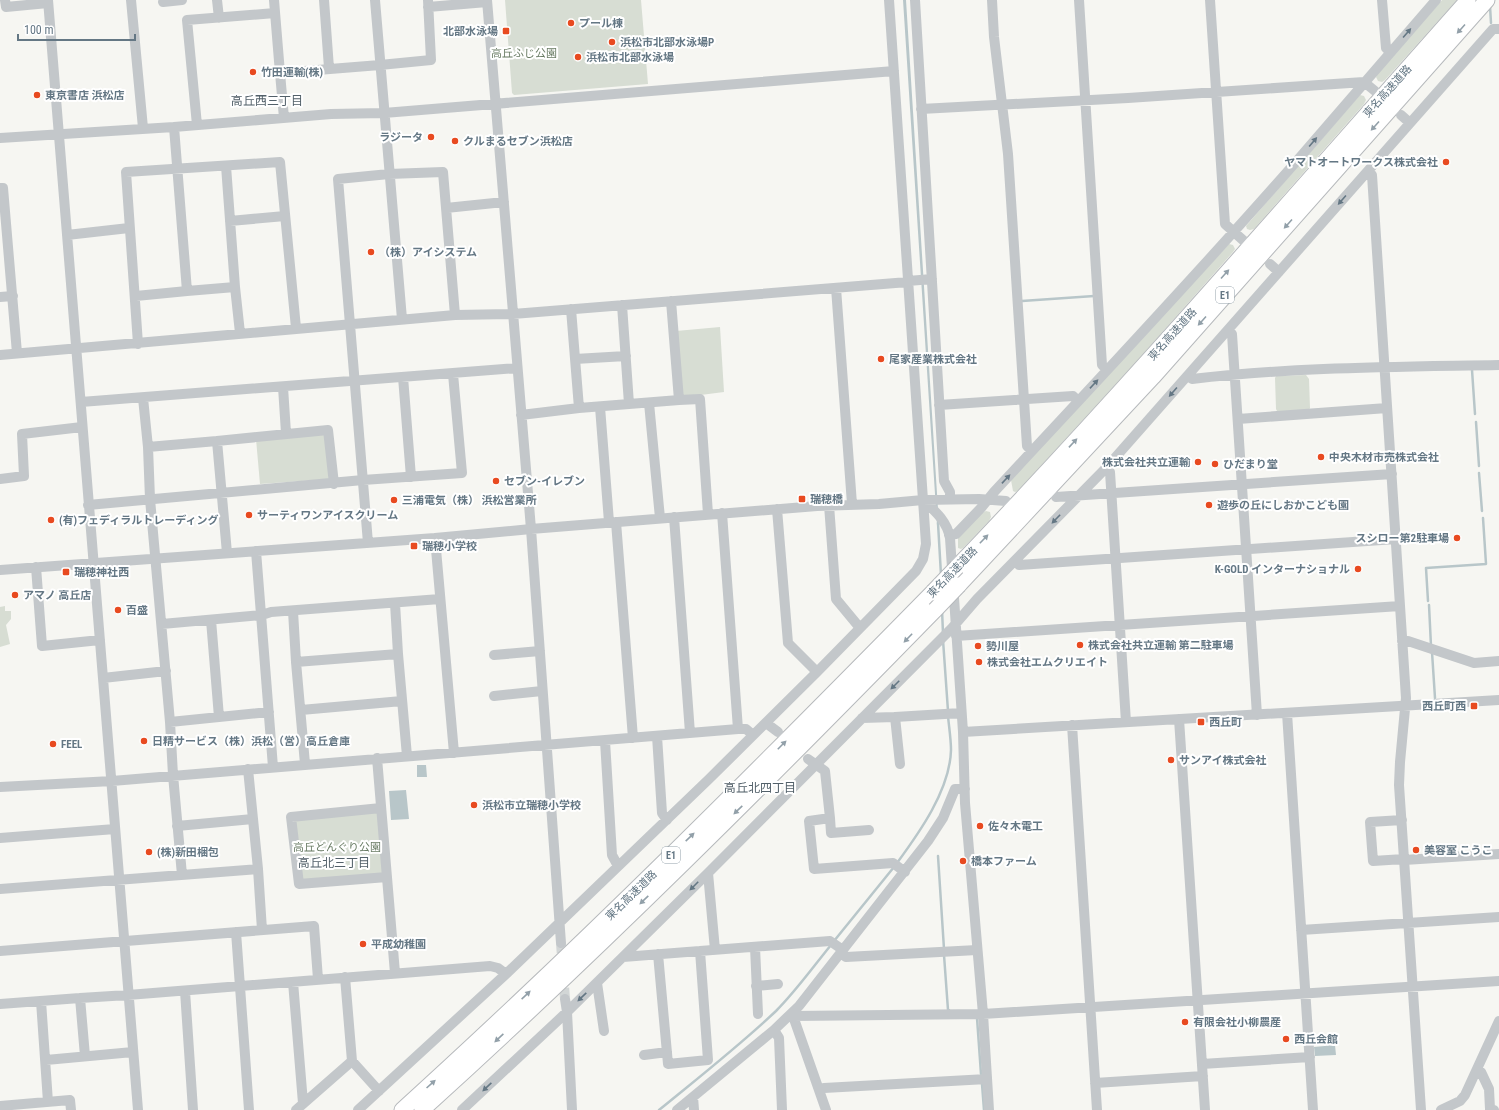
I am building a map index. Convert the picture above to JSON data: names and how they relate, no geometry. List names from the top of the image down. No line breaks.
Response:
{"streets":{"highway":["東名高速道路","E1"]},"districts":["高丘西三丁目","高丘北四丁目","高丘北三丁目"],"parks":["高丘ふじ公園","高丘どんぐり公園"],"places":{"other":["プール棟","浜松市北部水泳場P","浜松市北部水泳場","竹田運輸(株)","東京書店 浜松店","ラジータ","クルまるセブン浜松店","ヤマトオートワークス株式会社","（株）アイシステム","尾家産業株式会社","中央木材市売株式会社","株式会社共立運輸","ひだまり堂","セブン-イレブン","三浦電気（株） 浜松営業所","遊歩の丘にしおかこども園","サーティワンアイスクリーム","(有)フェディラルトレーディング","スシロー第2駐車場","K-GOLD インターナショナル","アマノ 高丘店","百盛","株式会社共立運輸 第二駐車場","勢川屋","株式会社エムクリエイト","日精サービス（株）浜松（営）高丘倉庫","FEEL","サンアイ株式会社","浜松市立瑞穂小学校","佐々木電工","美容室 こうこ","(株)新田梱包","橋本ファーム","平成幼稚園","有限会社小柳農産","西丘会館"],"transit":["北部水泳場","瑞穂橋","瑞穂小学校","瑞穂神社西","西丘町西","西丘町"]},"scale_bar":"100 m"}
